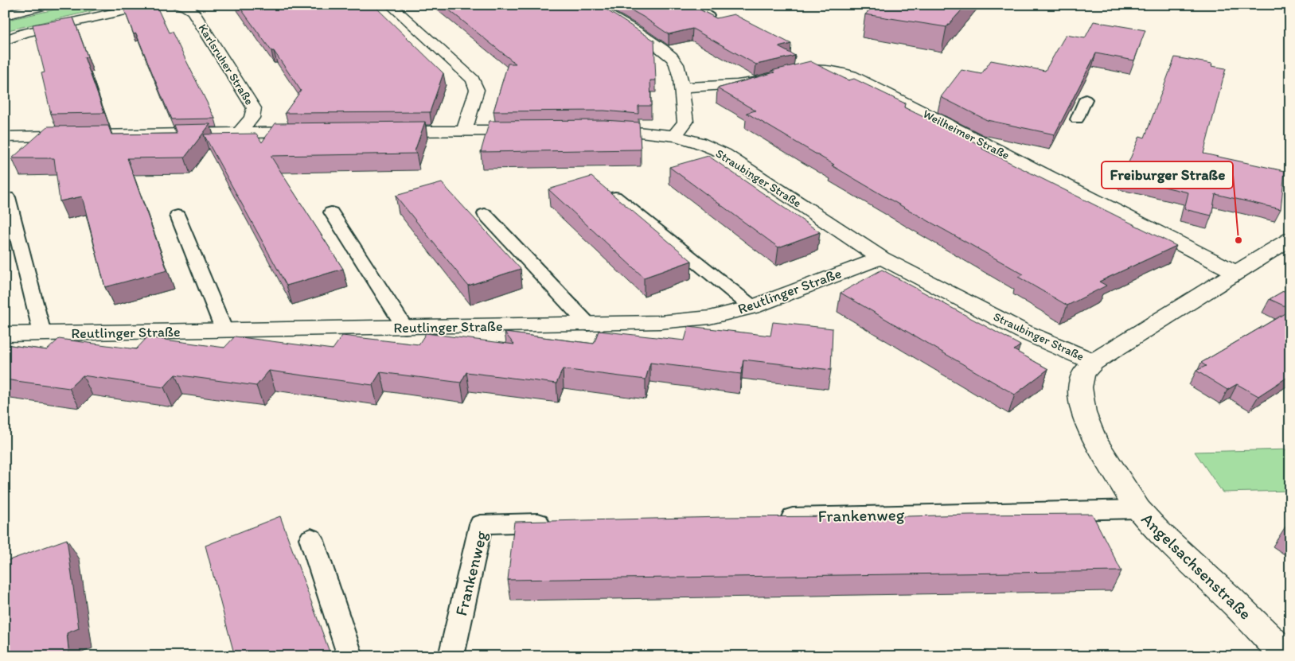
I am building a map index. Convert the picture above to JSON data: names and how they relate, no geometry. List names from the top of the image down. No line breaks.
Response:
{"streets":{"street":["Karlsruher Straße","Weilheimer Straße","Straubinger Straße","Reutlinger Straße","Angelsachsenstraße"],"lane":["Frankenweg"]},"crossings":[["Straubinger Straße","Reutlinger Straße"],["Straubinger Straße","Angelsachsenstraße"],["Frankenweg","Angelsachsenstraße"]],"places":["Freiburger Straße"]}
